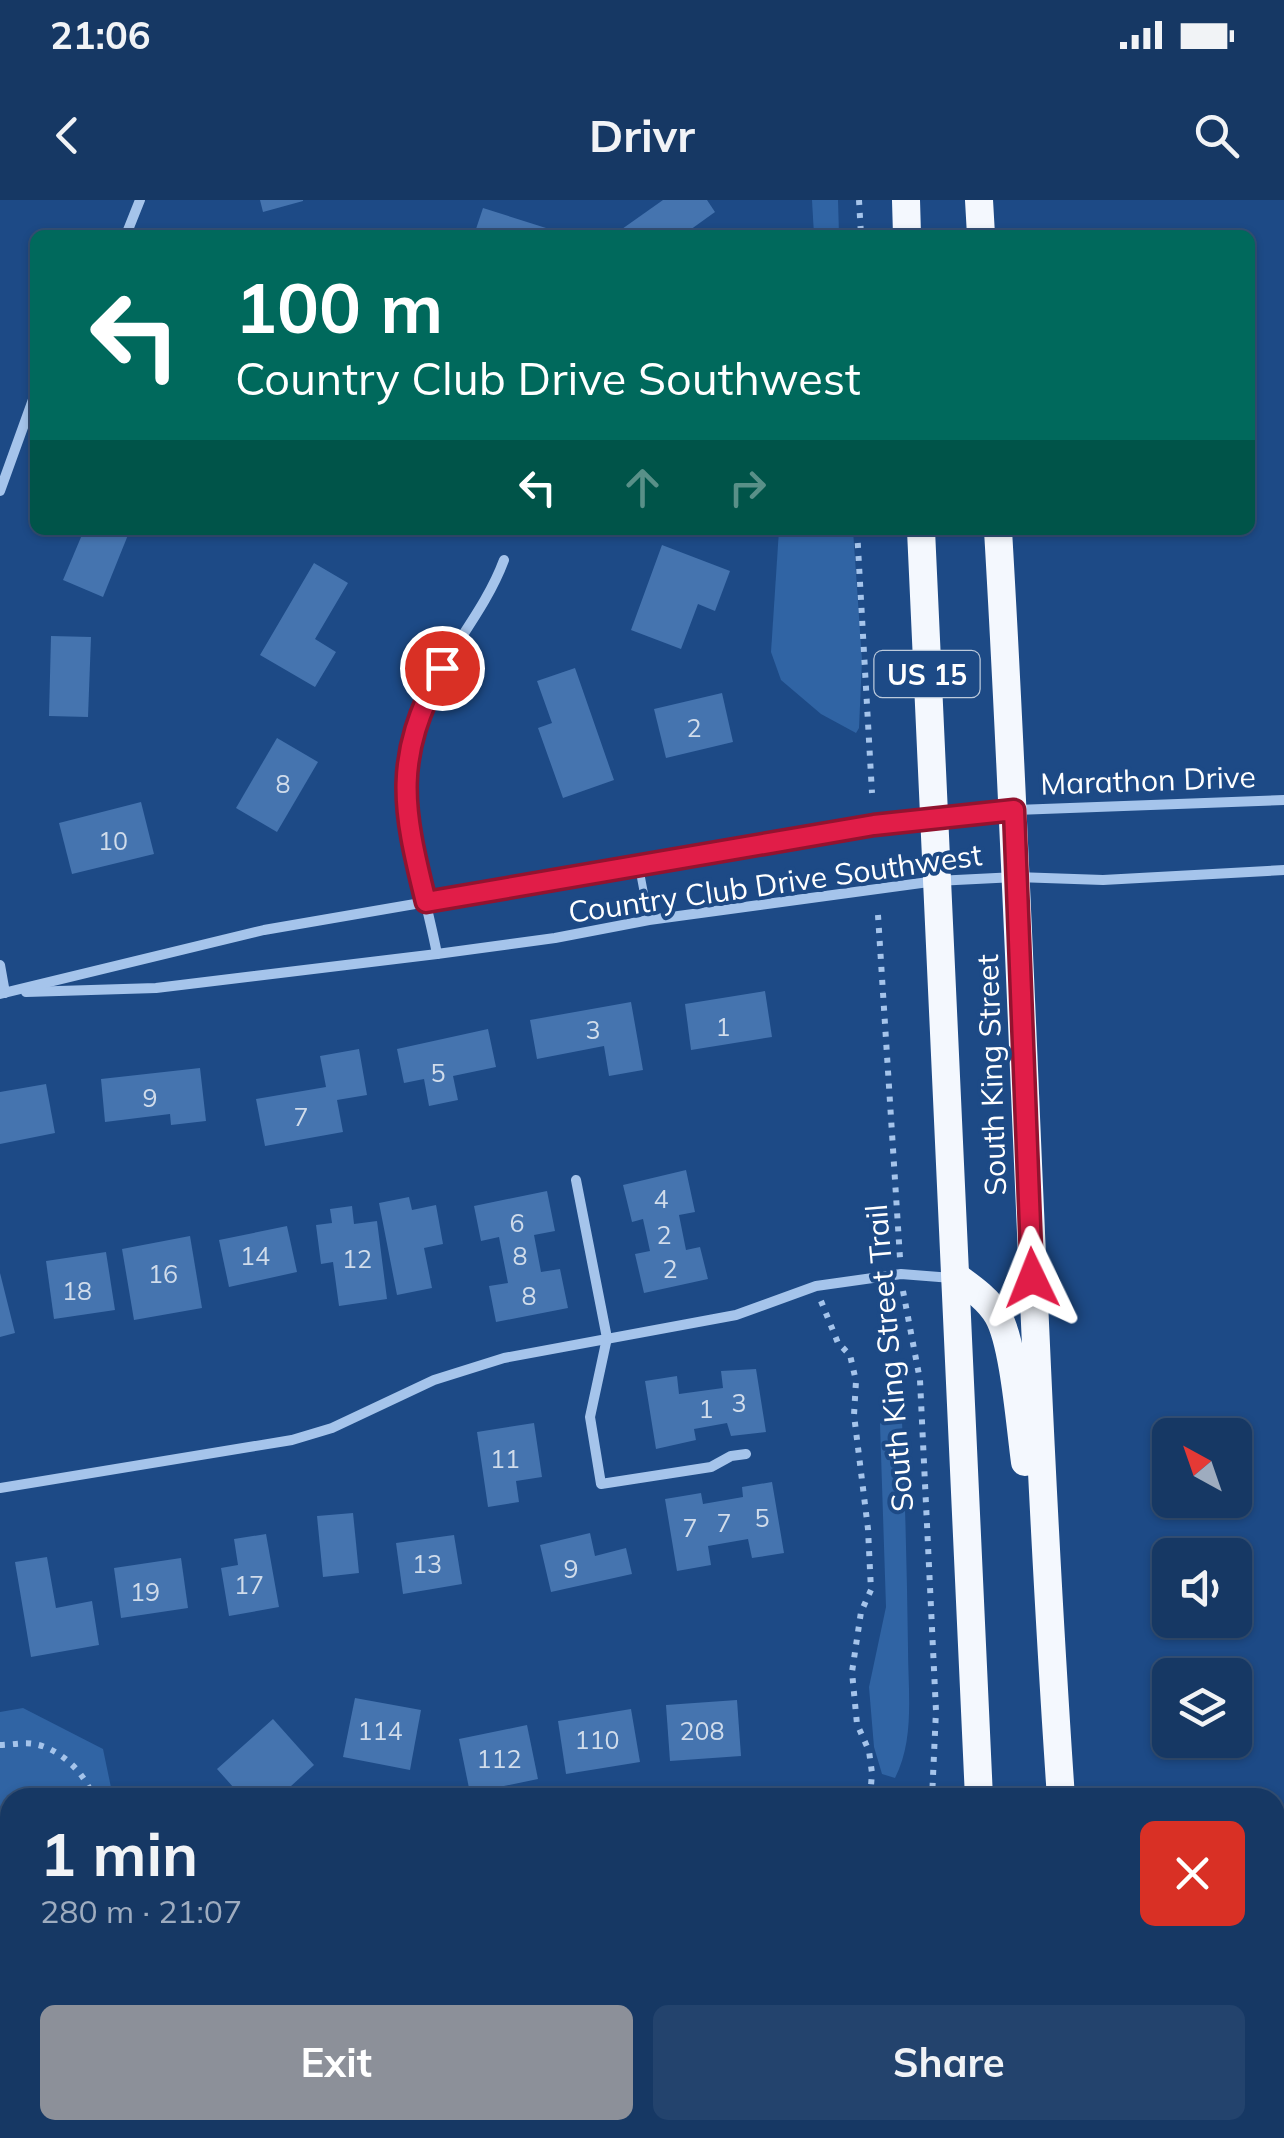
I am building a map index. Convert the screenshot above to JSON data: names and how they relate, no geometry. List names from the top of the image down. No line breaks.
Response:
{"streets":{"highway":["US 15","South King Street"],"street":["Marathon Drive","Country Club Drive Southwest"],"path":["South King Street Trail"]},"crossings":[["Marathon Drive","Country Club Drive Southwest"],["Marathon Drive","South King Street"],["Country Club Drive Southwest","South King Street"]],"house_numbers":["2","8","10","1","3","5","9","7","4","6","2","14","8","12","2","16","18","8","3","1","11","5","7","7","13","9","17","19","114","208","110","112"],"north":"top left","page":{"status":"21:06","header":"Drivr","turn":["100 m","Country Club Drive Southwest"],"heading":["1 min","280 m · 21:07"],"buttons":["Exit","Share"]}}
